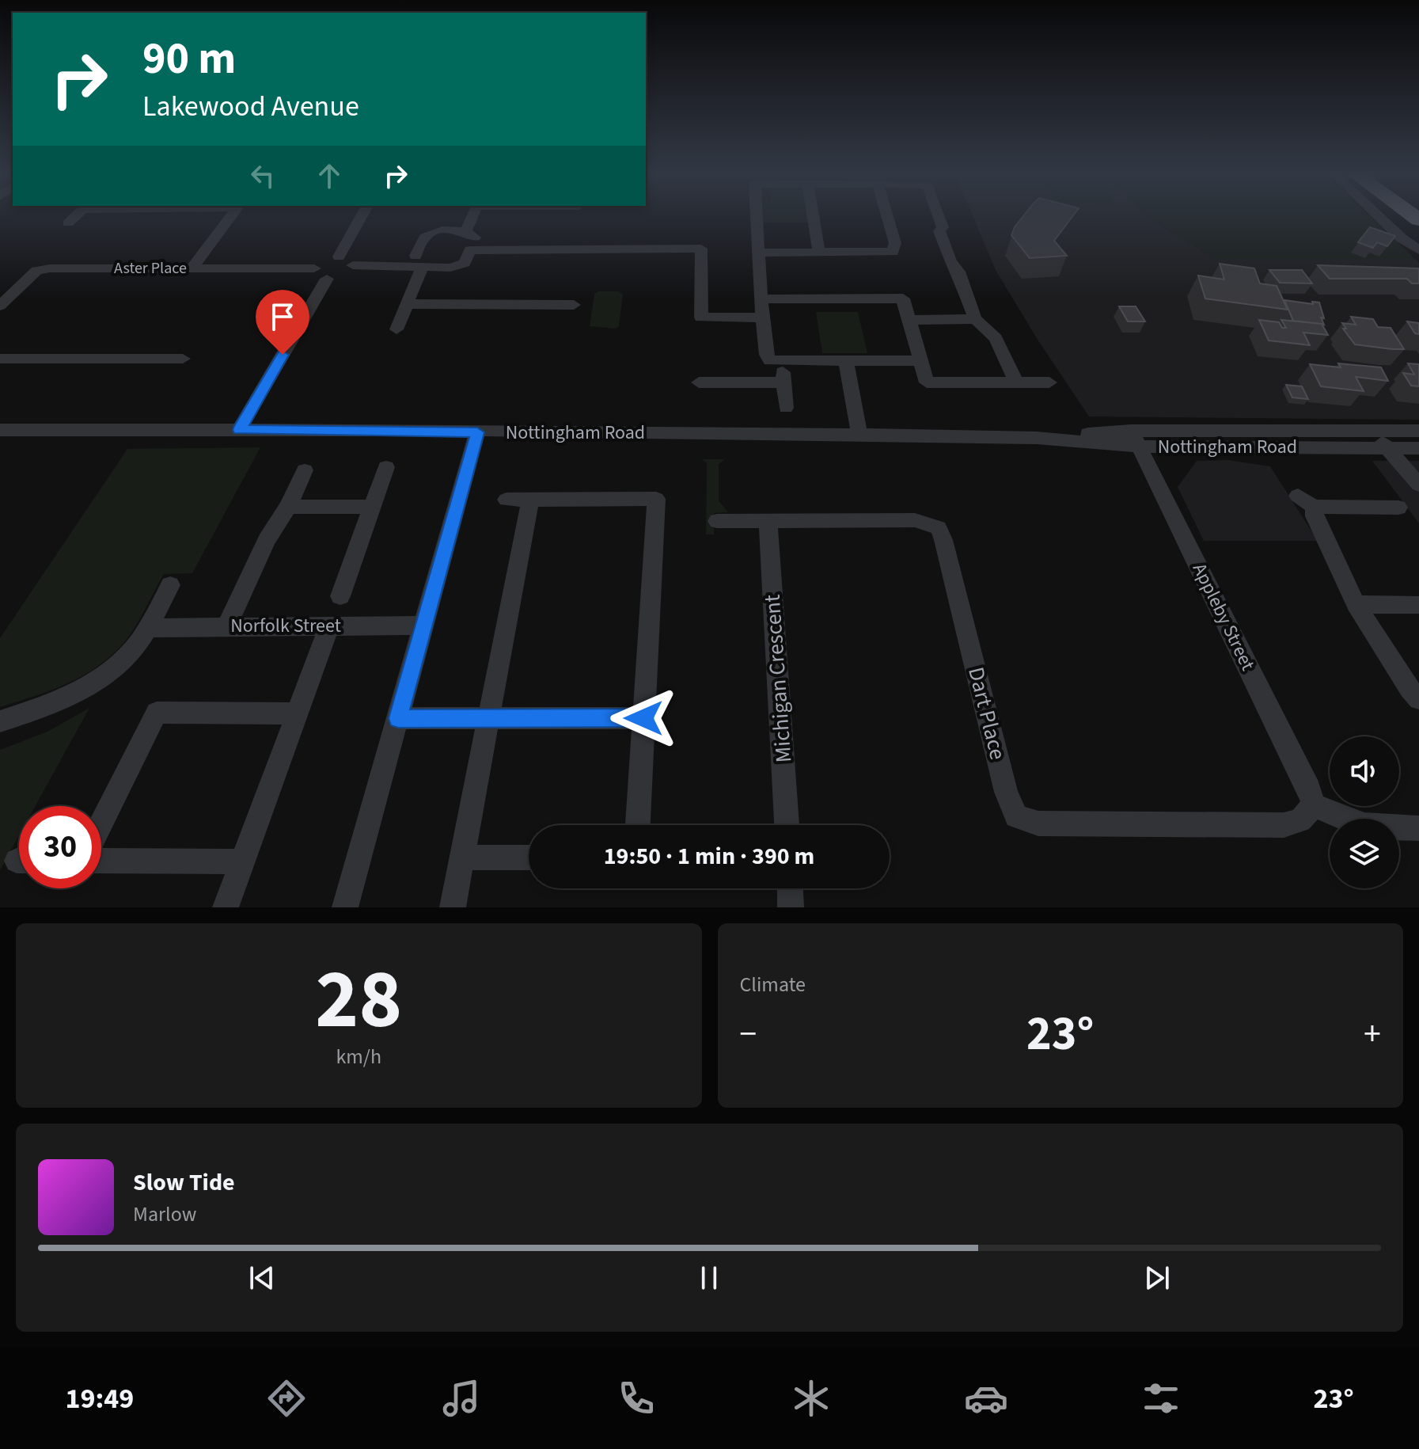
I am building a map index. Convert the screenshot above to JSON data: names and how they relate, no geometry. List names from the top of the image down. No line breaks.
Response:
{"streets":{"street":["Aster Place","Nottingham Road","Appleby Street","Norfolk Street","Michigan Crescent","Dart Place"]},"crossings":[["Nottingham Road","Appleby Street"],["Appleby Street","Dart Place"],["Michigan Crescent","Dart Place"]],"page":{"turn":["90 m","Lakewood Avenue"],"limit":"30","trip":"19:50 · 1 min · 390 m","tile":[["28","km/h"],"Climate"],"heat":["−","23°","+"],"song":["Slow Tide","Marlow"],"tabs":["19:49","23°"]}}
